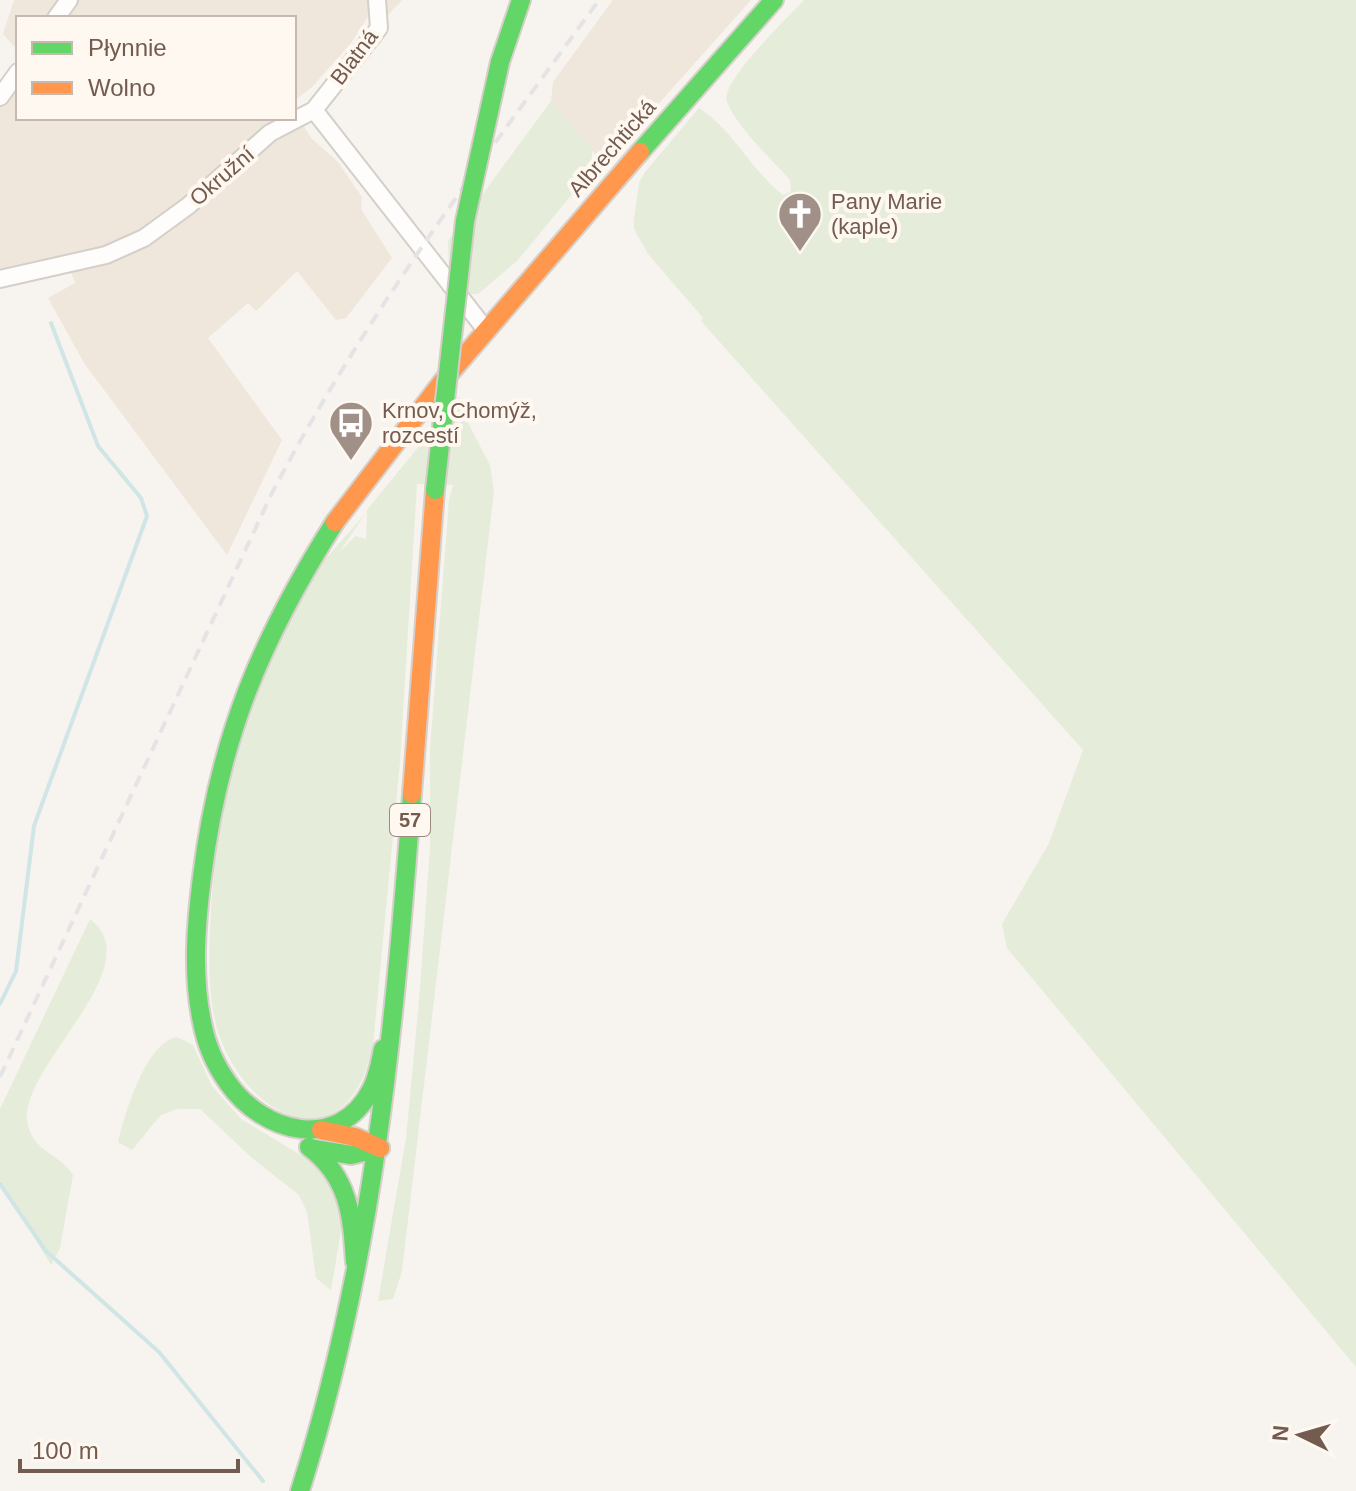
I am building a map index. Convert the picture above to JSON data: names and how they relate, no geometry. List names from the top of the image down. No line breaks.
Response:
{"streets":{"main road":["Albrechtická","57"],"street":["Blatná","Okružní"]},"crossings":[["Blatná","Okružní"]],"places":{"church":["Pany Marie (kaple)"],"bus stop":["Krnov, Chomýž, rozcestí"]},"legend":["Płynnie","Wolno"],"scale_bar":"100 m","north":"left"}
